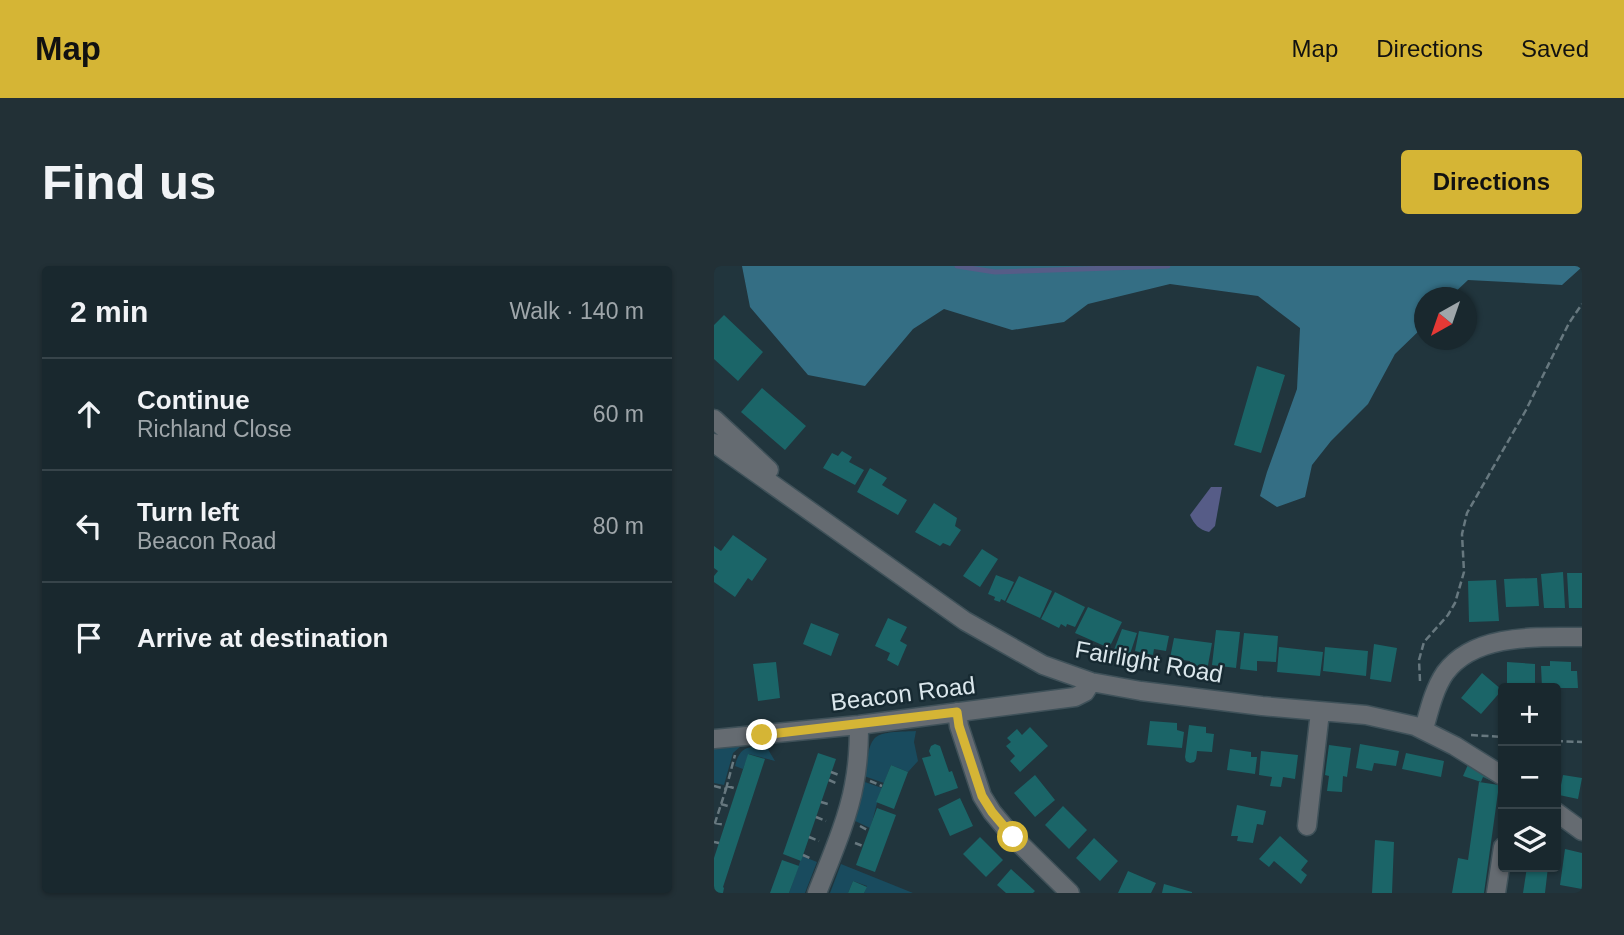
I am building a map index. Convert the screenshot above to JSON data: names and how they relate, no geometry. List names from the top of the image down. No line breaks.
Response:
{"streets":{"street":["Fairlight Road","Beacon Road"]},"crossings":[["Fairlight Road","Beacon Road"]],"north":"bottom left","page":{"header":"Map","nav":["Map","Directions","Saved"],"buttons":"Directions","title":"Find us","heading":["2 min","Walk · 140 m"],"list":[["Continue","Richland Close","60 m"],["Turn left","Beacon Road","80 m"],"Arrive at destination"],"map_buttons":["+","−"]}}
